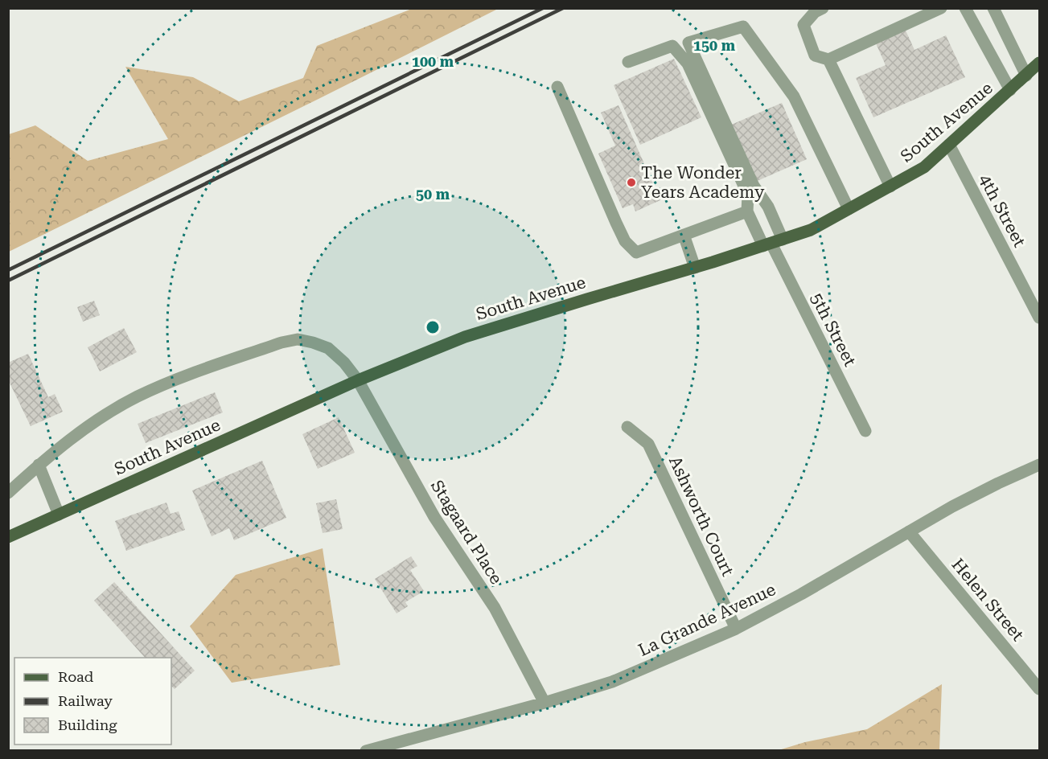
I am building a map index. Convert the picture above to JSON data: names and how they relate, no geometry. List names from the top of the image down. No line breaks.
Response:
{"streets":{"main road":["South Avenue"],"street":["4th Street","5th Street","Ashworth Court","Stagaard Place","Helen Street","La Grande Avenue"]},"crossings":[["South Avenue","4th Street"],["South Avenue","5th Street"],["South Avenue","Stagaard Place"],["Ashworth Court","La Grande Avenue"],["Stagaard Place","La Grande Avenue"],["Helen Street","La Grande Avenue"]],"places":["The Wonder Years Academy"],"legend":["Road","Railway","Building"],"rings":["150 m","100 m","50 m"]}
